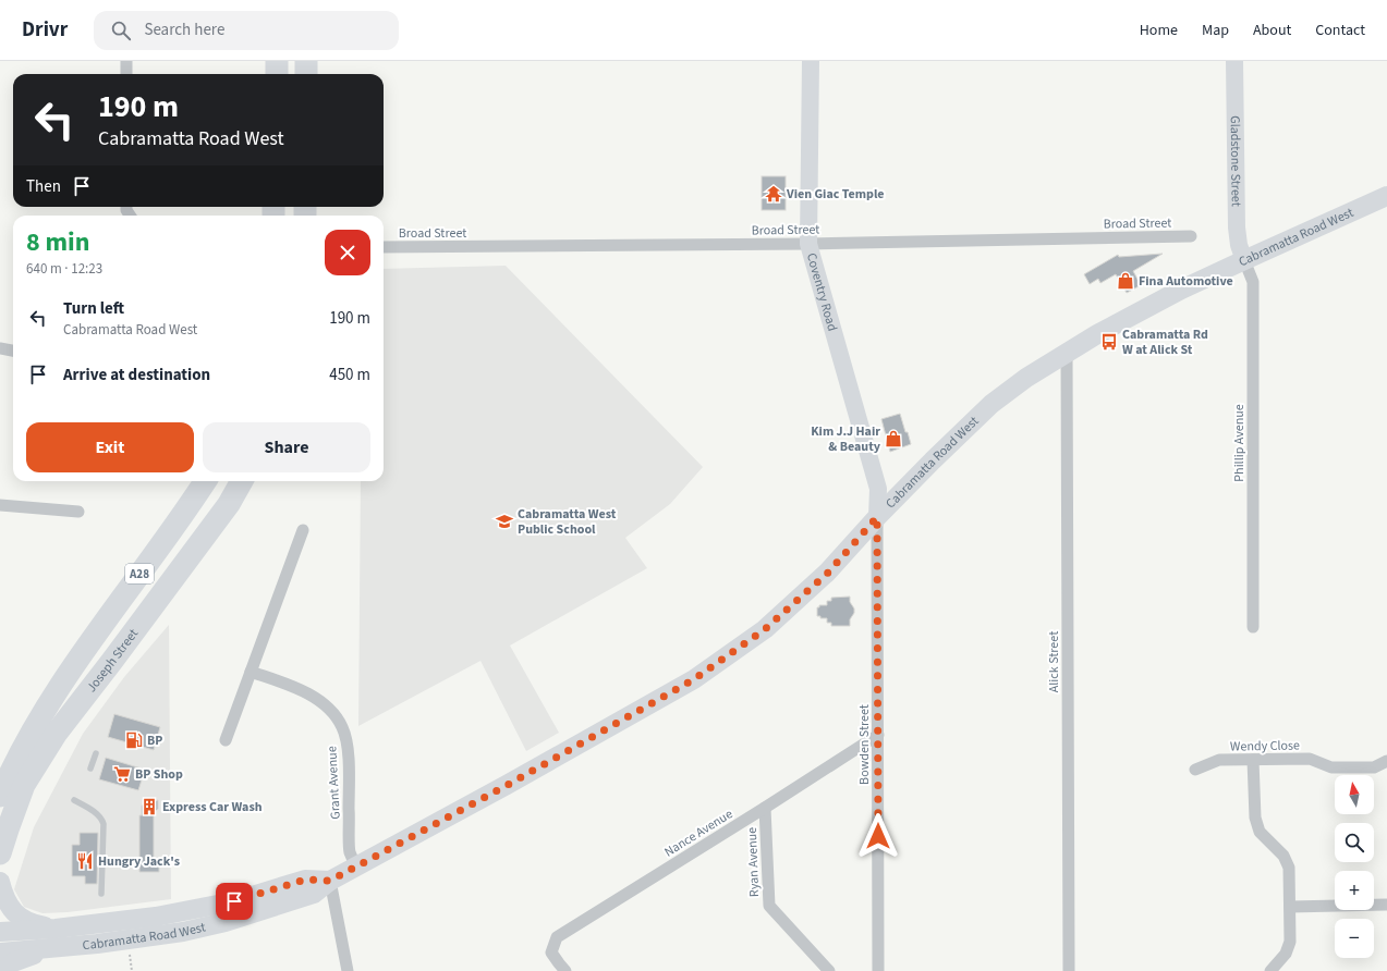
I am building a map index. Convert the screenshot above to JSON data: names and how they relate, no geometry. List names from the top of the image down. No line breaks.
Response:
{"streets":{"highway":["A28","Joseph Street"],"main road":["Cabramatta Road West"],"street":["Gladstone Street","Broad Street","Coventry Road","Phillip Avenue","Alick Street","Bowden Street","Wendy Close","Grant Avenue","Nance Avenue","Ryan Avenue"]},"crossings":[["Gladstone Street","Cabramatta Road West"],["Gladstone Street","Phillip Avenue"],["Broad Street","Coventry Road"],["Cabramatta Road West","Coventry Road"],["Cabramatta Road West","Phillip Avenue"],["Cabramatta Road West","Alick Street"],["Cabramatta Road West","Bowden Street"],["Cabramatta Road West","Grant Avenue"],["Coventry Road","Bowden Street"],["Bowden Street","Nance Avenue"],["Nance Avenue","Ryan Avenue"]],"places":{"temple":["Vien Giac Temple"],"shop":["Fina Automotive","Kim J.J Hair & Beauty"],"bus stop":["Cabramatta Rd W at Alick St"],"school or university":["Cabramatta West Public School"],"fuel station":["BP"],"supermarket":["BP Shop"],"building":["Express Car Wash"],"restaurant":["Hungry Jack's"]},"north":"top","page":{"header":"Drivr","search":"Search here","nav":["Home","Map","About","Contact"],"turn":["190 m","Cabramatta Road West"],"then":"Then","heading":["8 min","640 m · 12:23"],"list":[{"name":"Turn left","note":"Cabramatta Road West","value":"190 m"},{"name":"Arrive at destination","value":"450 m"}],"buttons":["Exit","Share"],"map_buttons":["+","−"]}}
